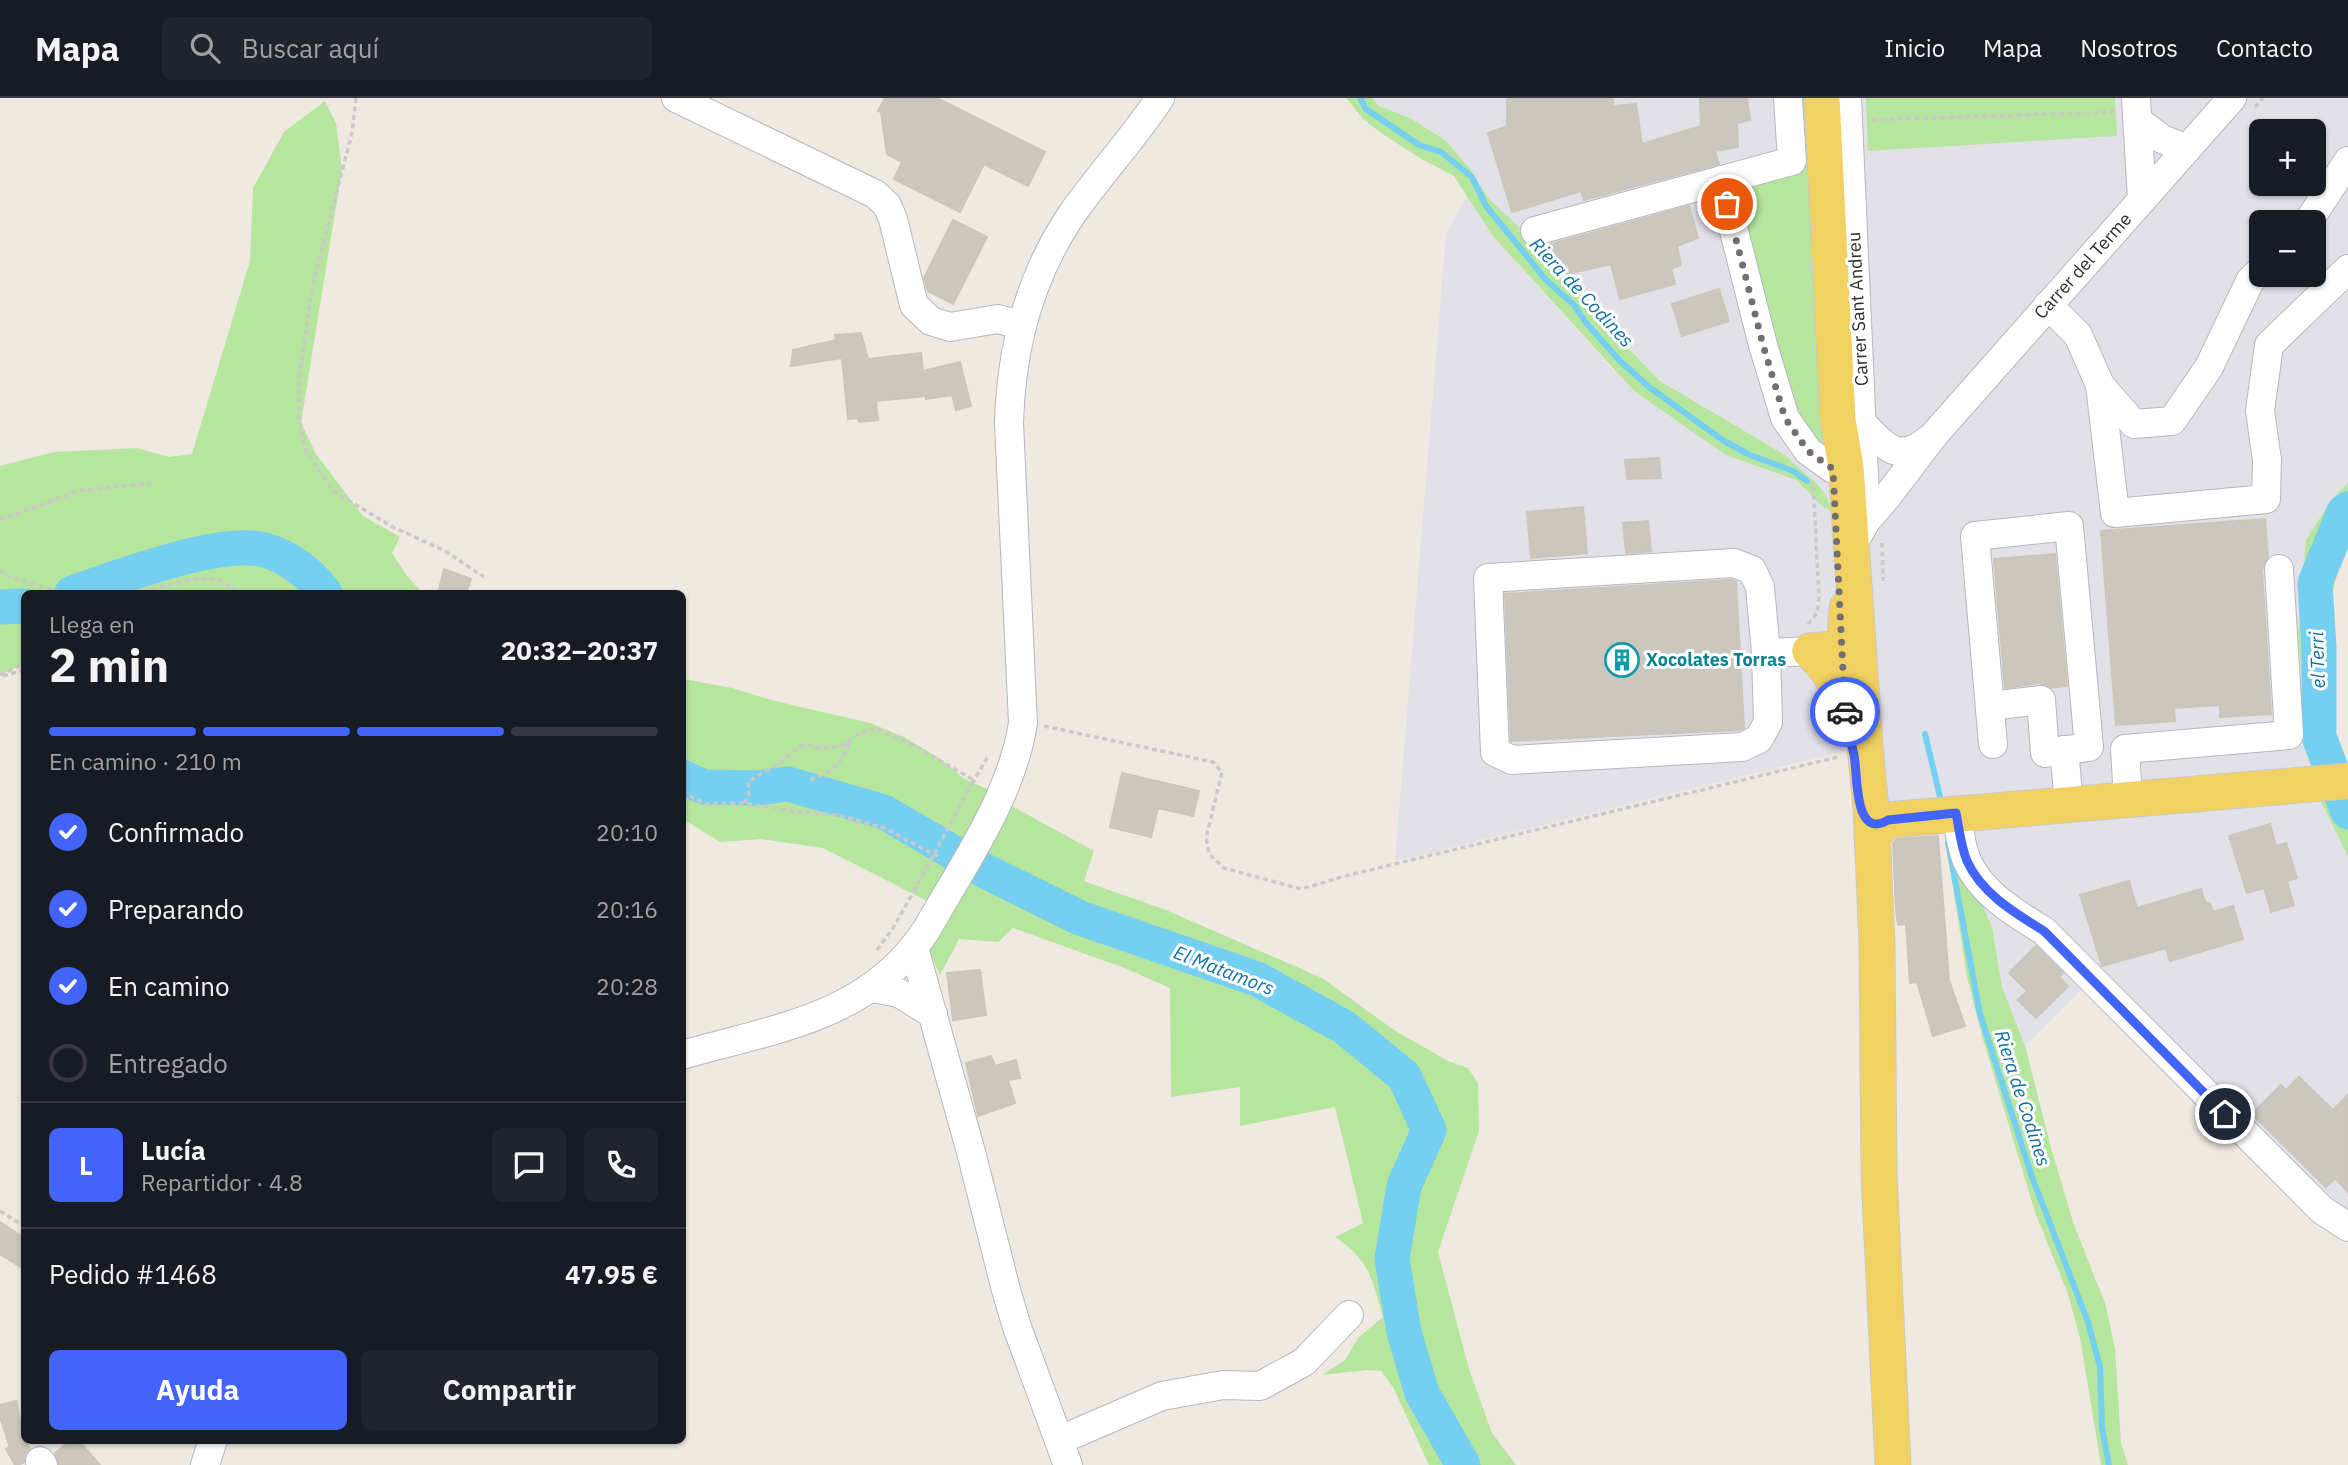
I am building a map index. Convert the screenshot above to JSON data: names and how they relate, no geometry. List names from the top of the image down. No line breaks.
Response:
{"streets":{"street":["Carrer del Terme","Carrer Sant Andreu"]},"water":["Riera de Codines","el Terri","El Matamors"],"places":{"building":["Xocolates Torras"]},"page":{"header":"Mapa","search":"Buscar aquí","nav":["Inicio","Mapa","Nosotros","Contacto"],"map_buttons":["+","−"],"heading":["2 min","Llega en","20:32–20:37"],"panel":["Lucía","Repartidor · 4.8","Pedido #1468","47.95 €"],"bar":"En camino · 210 m","list":[["Confirmado","20:10"],["Preparando","20:16"],["En camino","20:28"],"Entregado"],"round":"L","buttons":["Ayuda","Compartir"]}}
